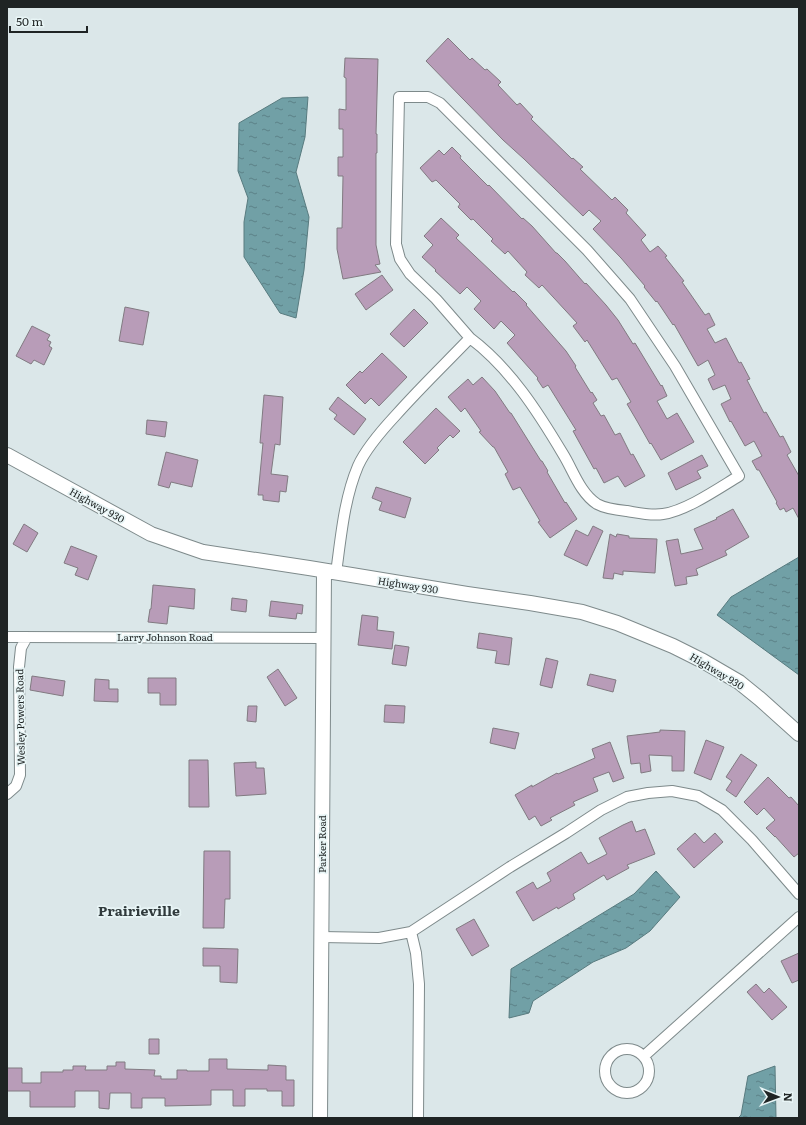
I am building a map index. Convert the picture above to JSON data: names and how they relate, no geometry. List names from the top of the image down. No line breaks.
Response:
{"streets":{"street":["Highway 930","Larry Johnson Road","Wesley Powers Road","Parker Road"]},"crossings":[["Highway 930","Parker Road"],["Larry Johnson Road","Wesley Powers Road"],["Larry Johnson Road","Parker Road"]],"districts":["Prairieville"],"scale_bar":"50 m","north":"right"}
